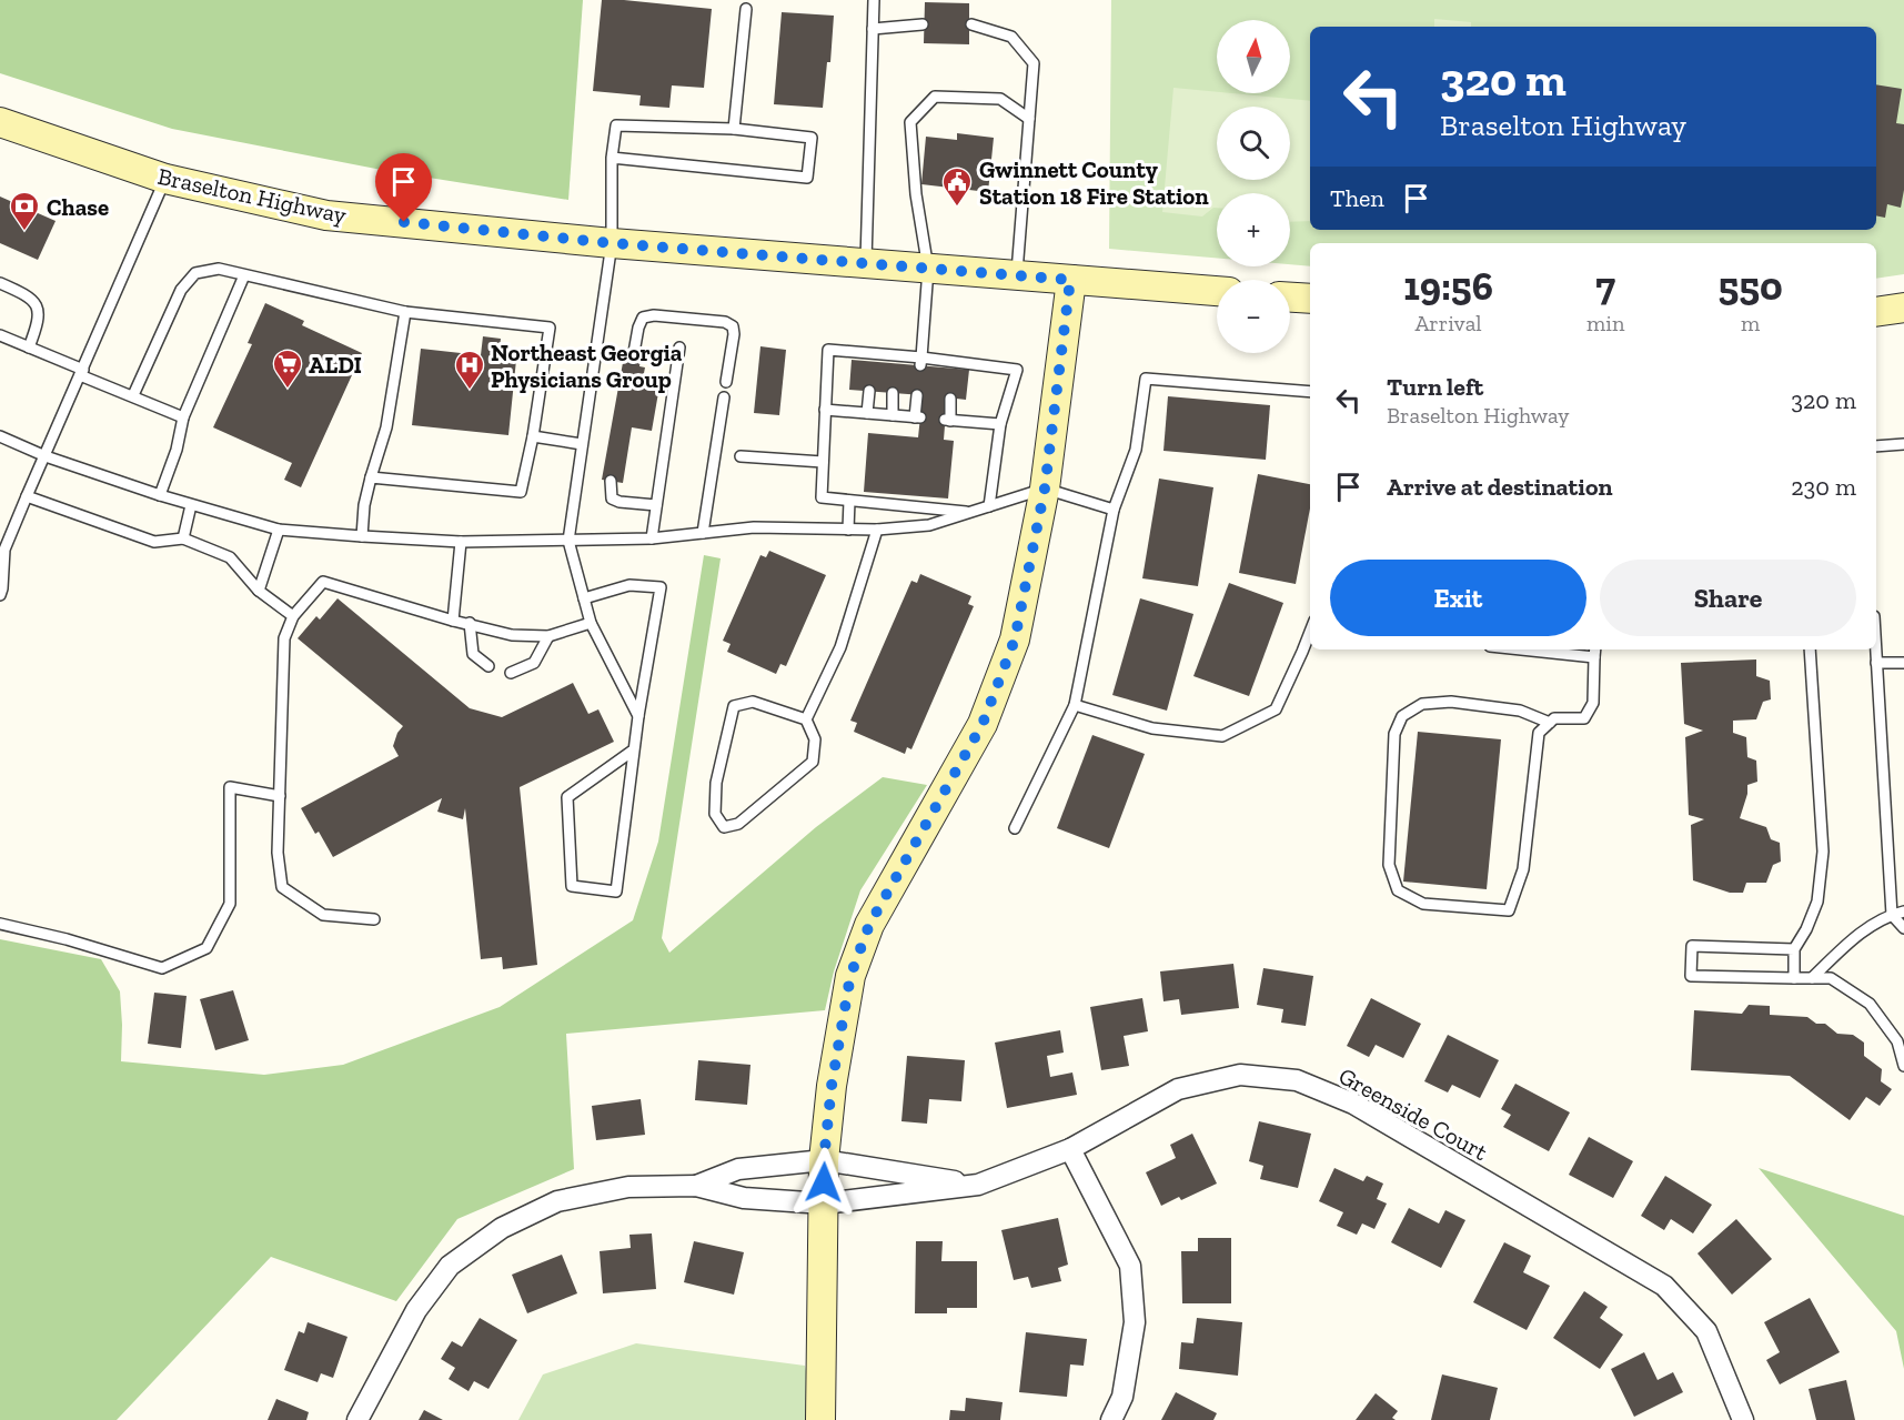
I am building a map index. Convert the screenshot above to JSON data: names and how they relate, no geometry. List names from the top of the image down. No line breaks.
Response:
{"streets":{"main road":["Braselton Highway"],"street":["Greenside Court"]},"places":{"public building":["Gwinnett County Station 18 Fire Station"],"bank":["Chase"],"supermarket":["ALDI"],"hospital":["Northeast Georgia Physicians Group"]},"north":"top","page":{"map_buttons":["+","−"],"turn":["320 m","Braselton Highway"],"then":"Then","eta":["19:56","Arrival","7","min","550","m"],"list":[{"name":"Turn left","note":"Braselton Highway","value":"320 m"},{"name":"Arrive at destination","value":"230 m"}],"buttons":["Exit","Share"]}}
